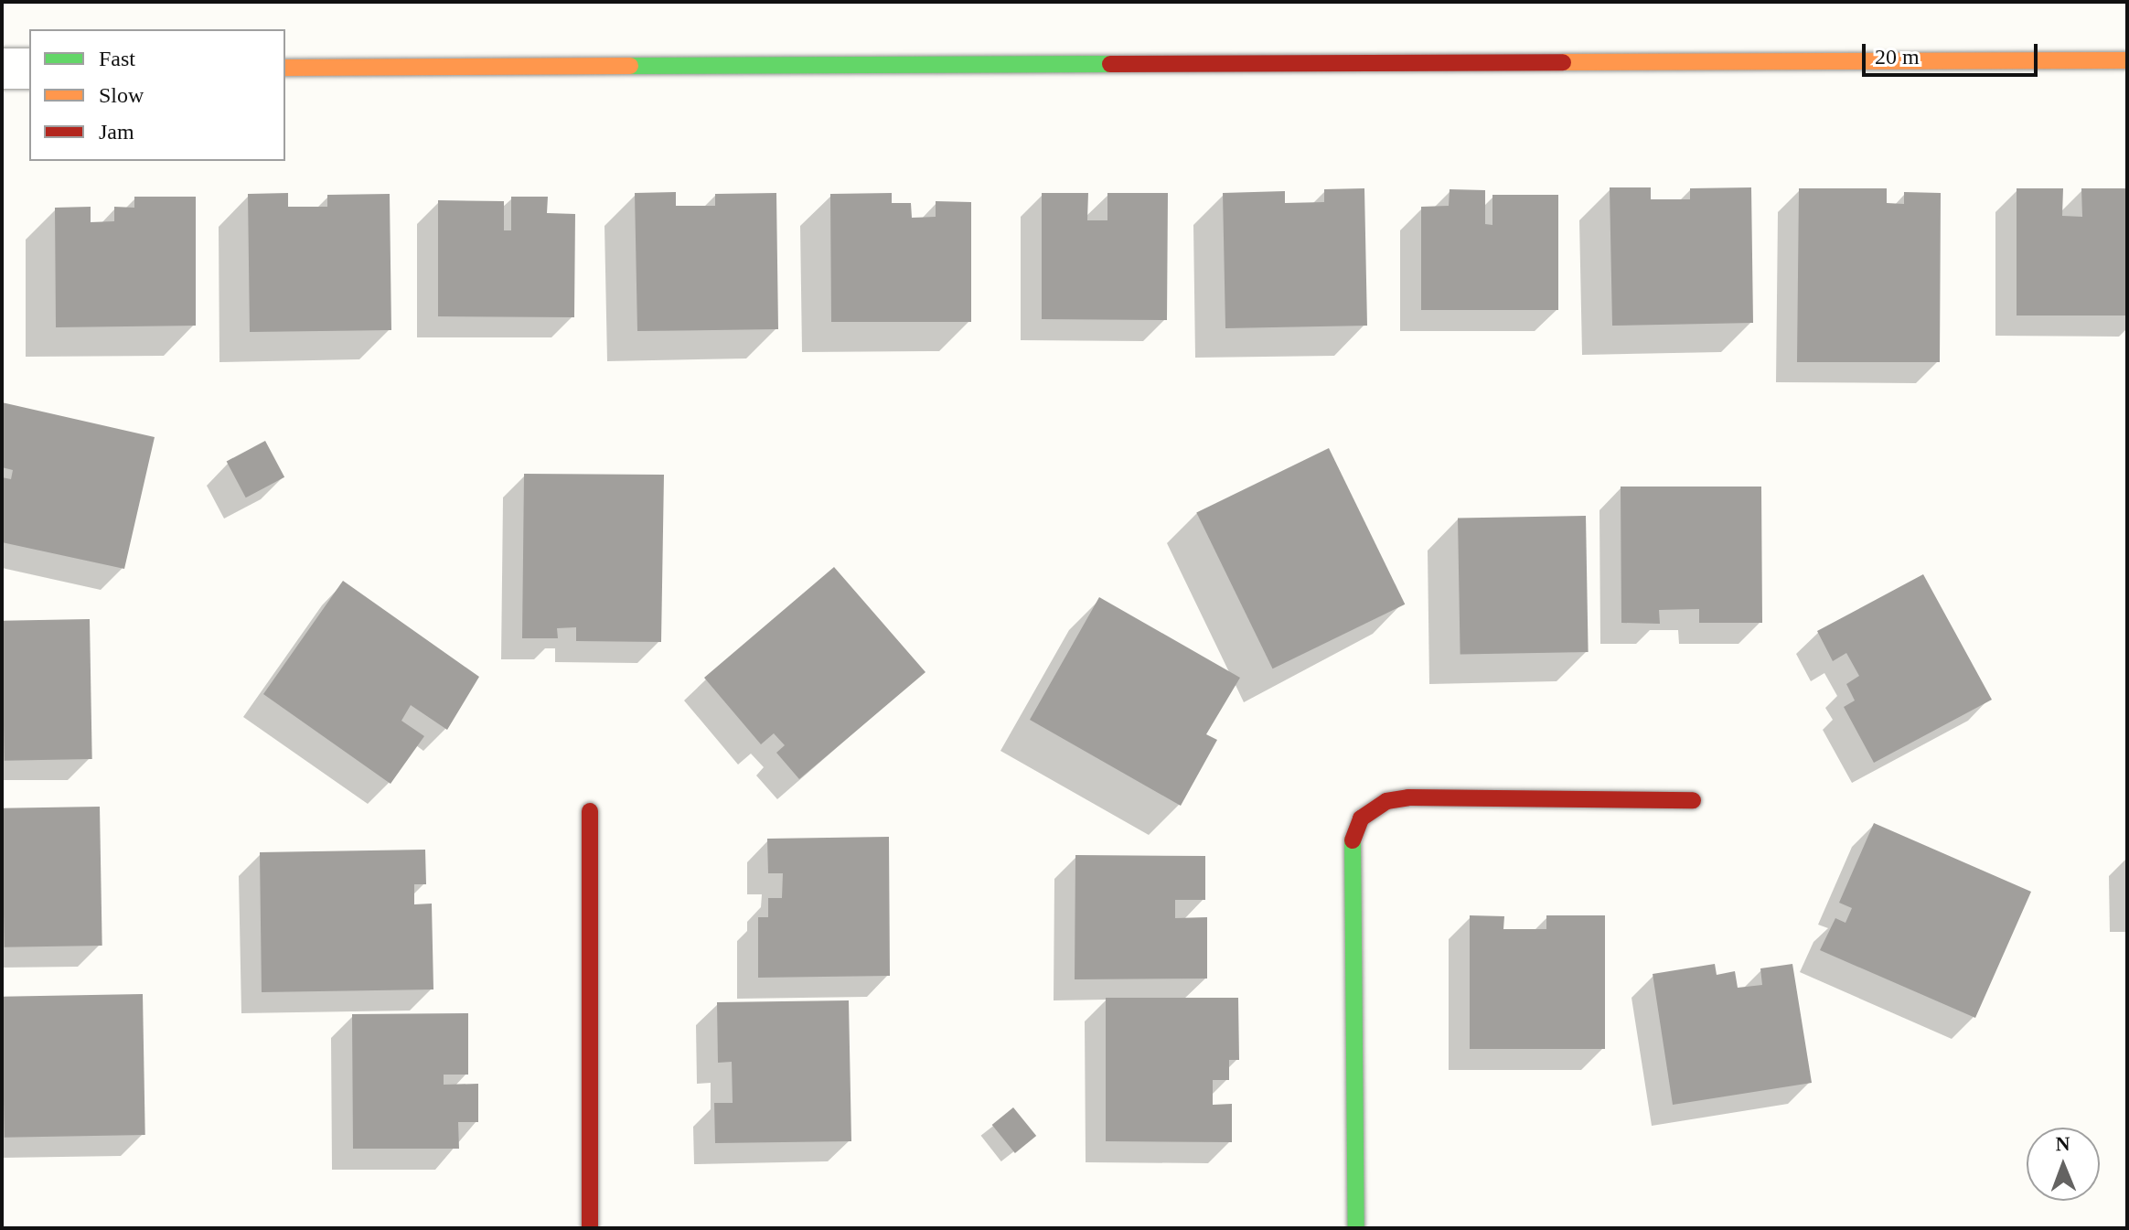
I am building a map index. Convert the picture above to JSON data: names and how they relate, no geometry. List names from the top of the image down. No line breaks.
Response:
{"legend":["Fast","Slow","Jam"],"scale_bar":"20 m","north":"top"}
